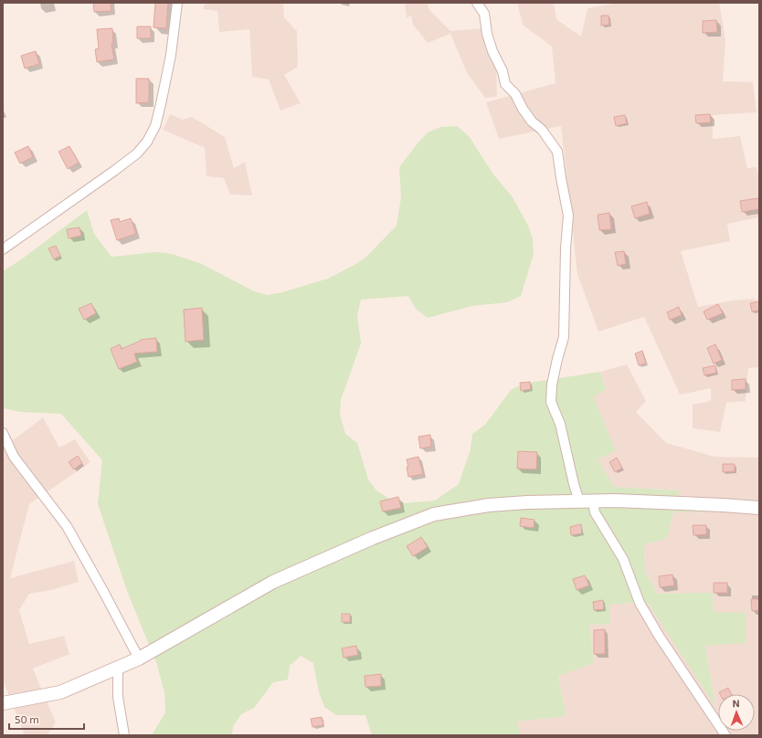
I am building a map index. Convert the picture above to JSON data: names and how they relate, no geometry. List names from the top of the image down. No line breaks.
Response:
{"scale_bar":"50 m","north":"top"}
